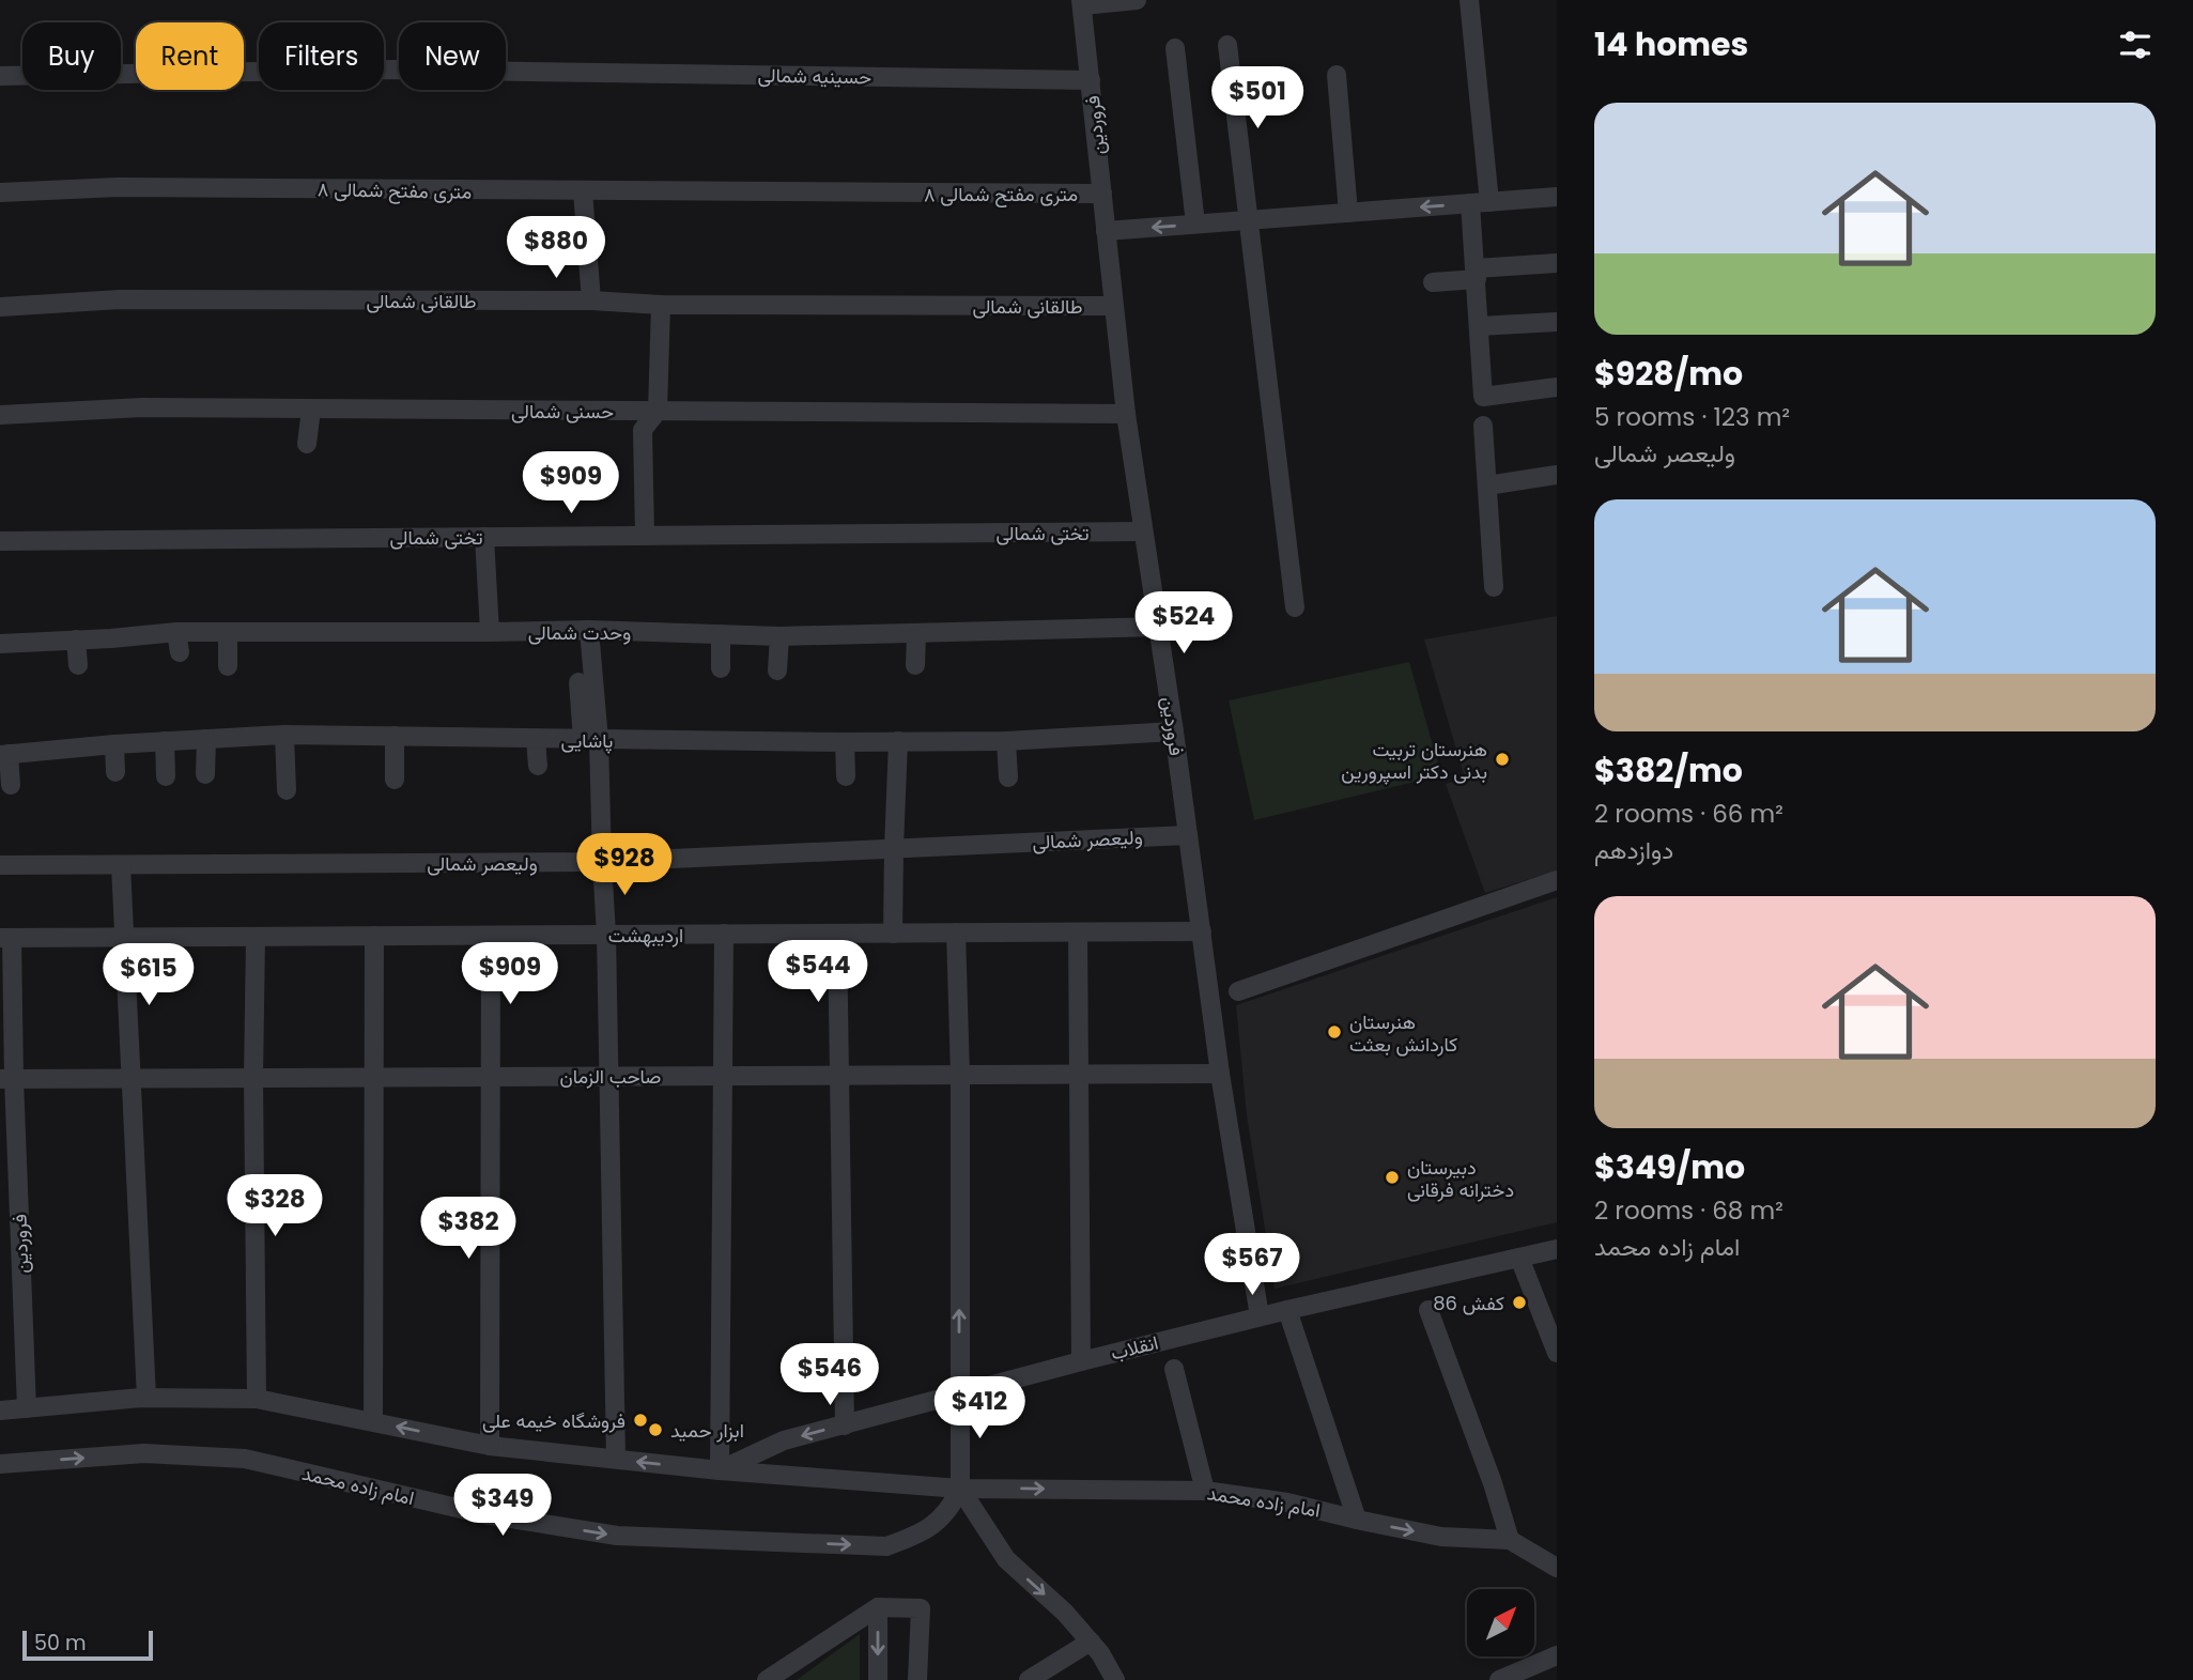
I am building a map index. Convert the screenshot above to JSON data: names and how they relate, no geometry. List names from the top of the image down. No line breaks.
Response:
{"streets":{"street":["حسینیه شمالی","فروردین","۸ متری مفتح شمالی","طالقانی شمالی","حسنی شمالی","تختی شمالی","وحدت شمالی","پاشایی","ولیعصر شمالی","اردیبهشت","صاحب الزمان","انقلاب","امام زاده محمد"]},"crossings":[["حسینیه شمالی","فروردین"],["فروردین","۸ متری مفتح شمالی"],["فروردین","طالقانی شمالی"],["فروردین","حسنی شمالی"],["فروردین","تختی شمالی"],["فروردین","وحدت شمالی"],["فروردین","پاشایی"],["فروردین","ولیعصر شمالی"],["فروردین","اردیبهشت"],["فروردین","صاحب الزمان"],["فروردین","انقلاب"],["فروردین","امام زاده محمد"],["انقلاب","امام زاده محمد"]],"places":["هنرستان تربیت بدنی دکتر اسپرورین","هنرستان کاردانش بعثت","دبیرستان دخترانه فرقانی","کفش 86","فروشگاه خیمه علی","ابزار حمید"],"scale_bar":"50 m","north":"top right","page":{"heading":"14 homes","chip":["Buy","Rent","Filters","New"],"price":["$501","$880","$909","$524","$928","$544","$909","$615","$328","$382","$567","$546","$412","$349"],"list":[{"name":"$928/mo","note":"5 rooms · 123 m² · ولیعصر شمالی"},{"name":"$382/mo","note":"2 rooms · 66 m² · دوازدهم"},{"name":"$349/mo","note":"2 rooms · 68 m² · امام زاده محمد"}],"scale":"50 m"}}
